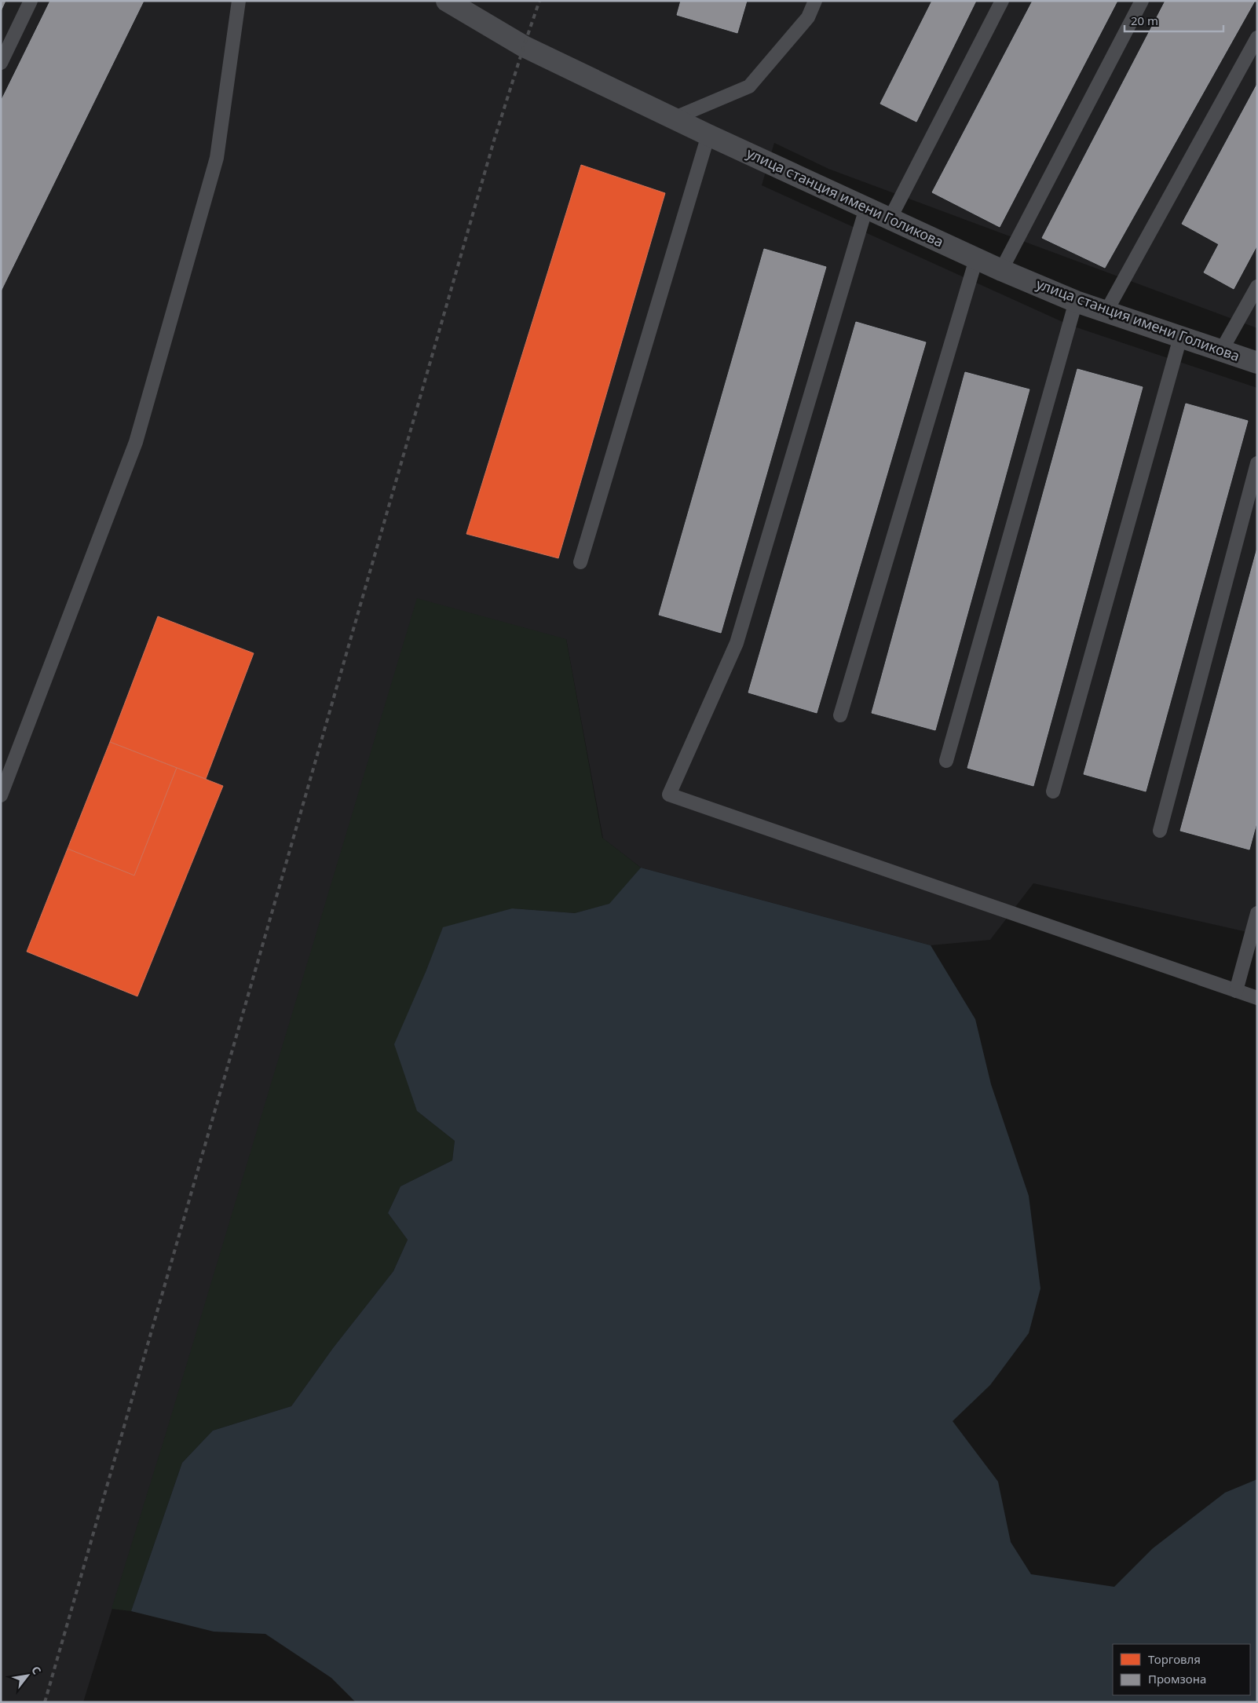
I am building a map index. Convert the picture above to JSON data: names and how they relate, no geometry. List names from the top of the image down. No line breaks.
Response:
{"streets":{"street":["улица станция имени Голикова"]},"legend":["Торговля","Промзона"],"scale_bar":"20 m","north":"top right"}
